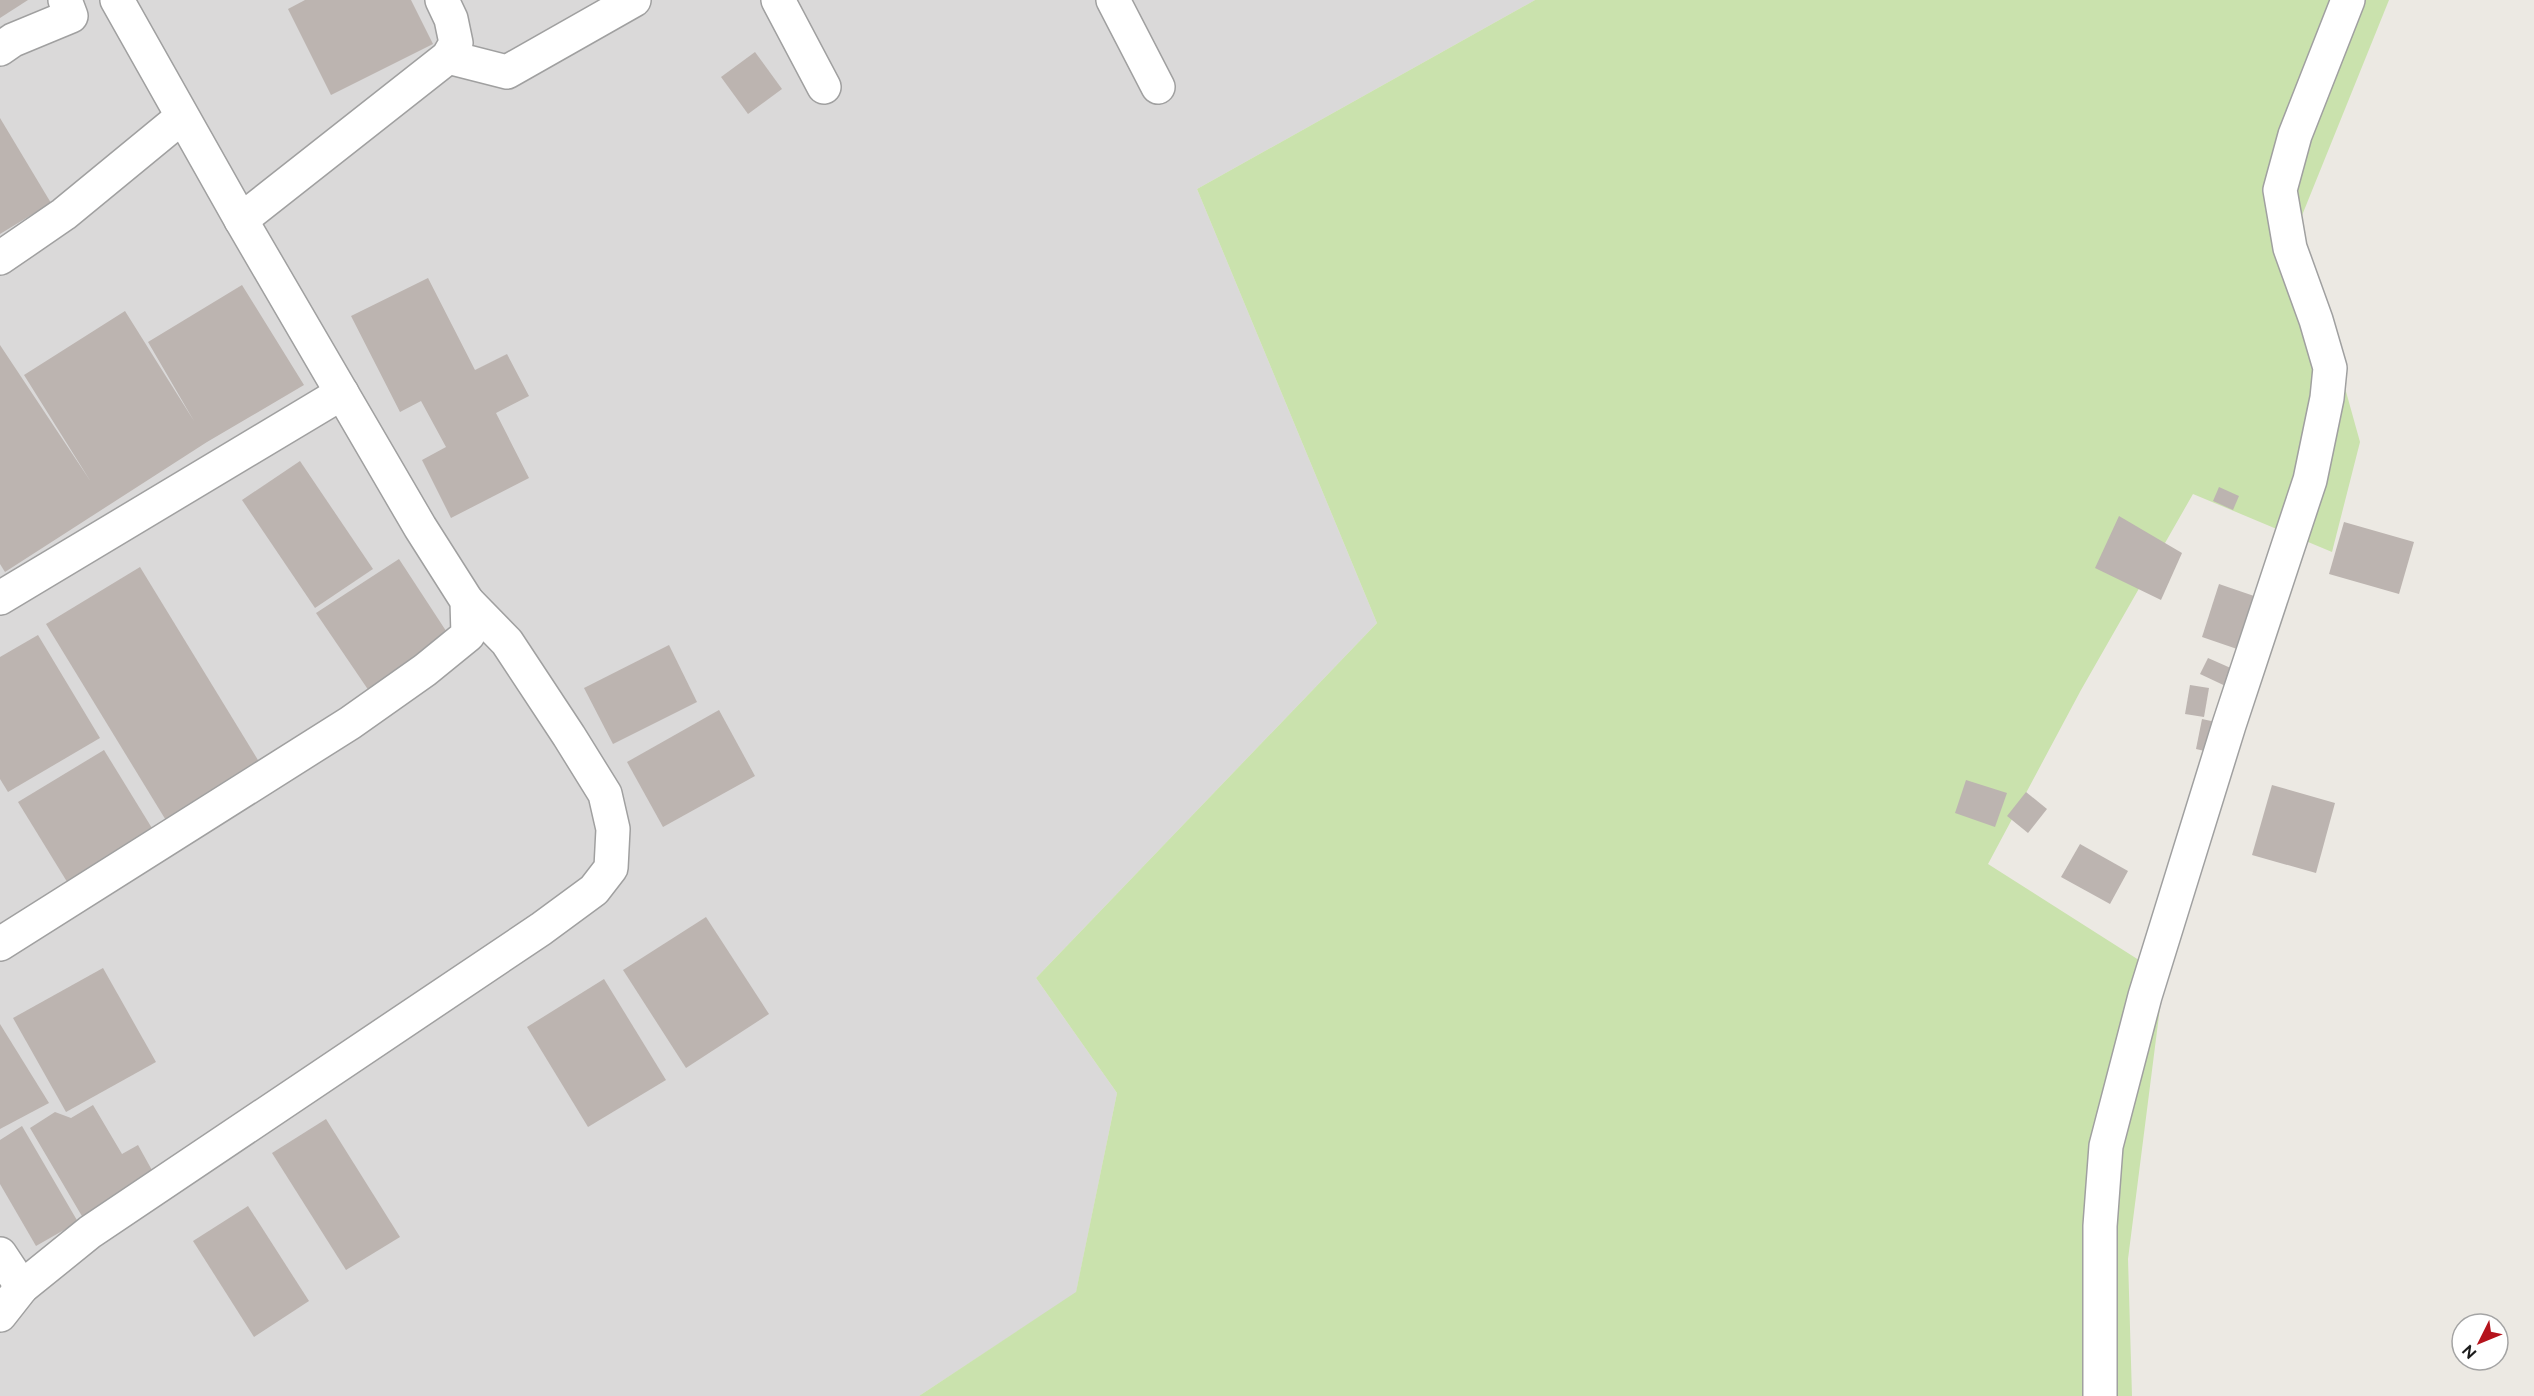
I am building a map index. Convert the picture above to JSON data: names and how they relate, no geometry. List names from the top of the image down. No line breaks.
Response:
{"north":"bottom left"}
